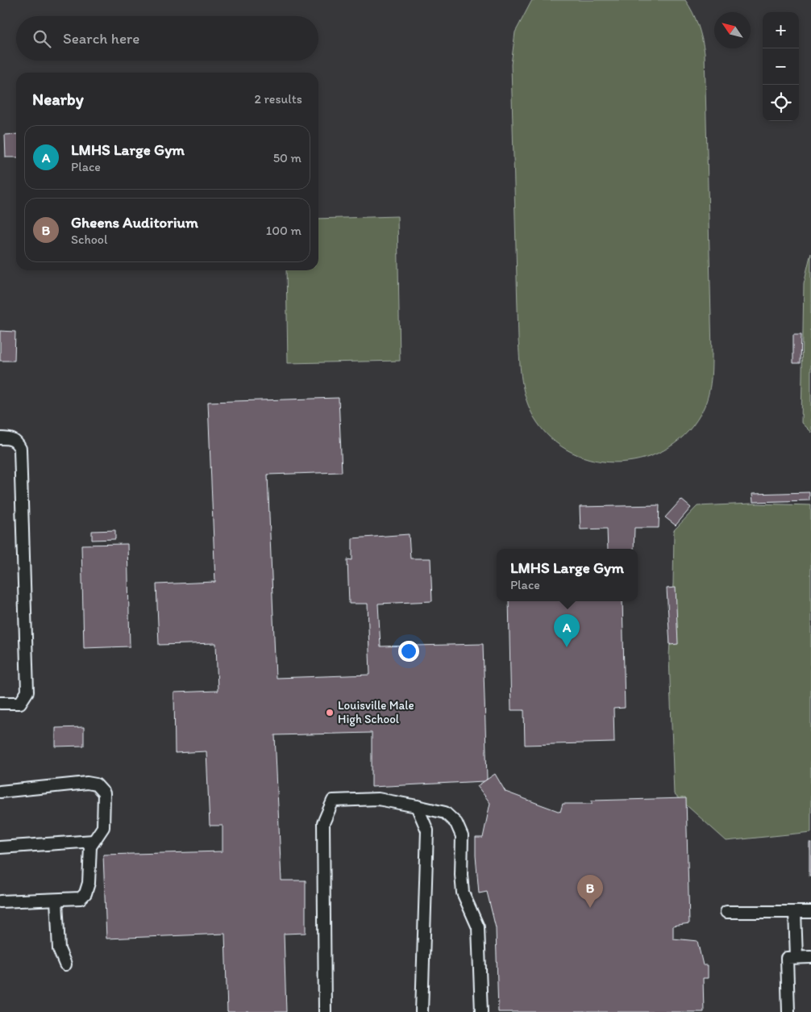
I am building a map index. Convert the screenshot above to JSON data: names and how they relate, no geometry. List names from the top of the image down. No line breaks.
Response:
{"places":["Louisville Male High School"],"north":"top left","page":{"map_buttons":["+","−"],"search":"Search here","heading":["Nearby","2 results"],"list":[{"mark":"A","name":"LMHS Large Gym","note":"Place","value":"50 m"},{"mark":"B","name":"Gheens Auditorium","note":"School","value":"100 m"}],"popup":["LMHS Large Gym","Place"],"pins":["A","B"]}}
